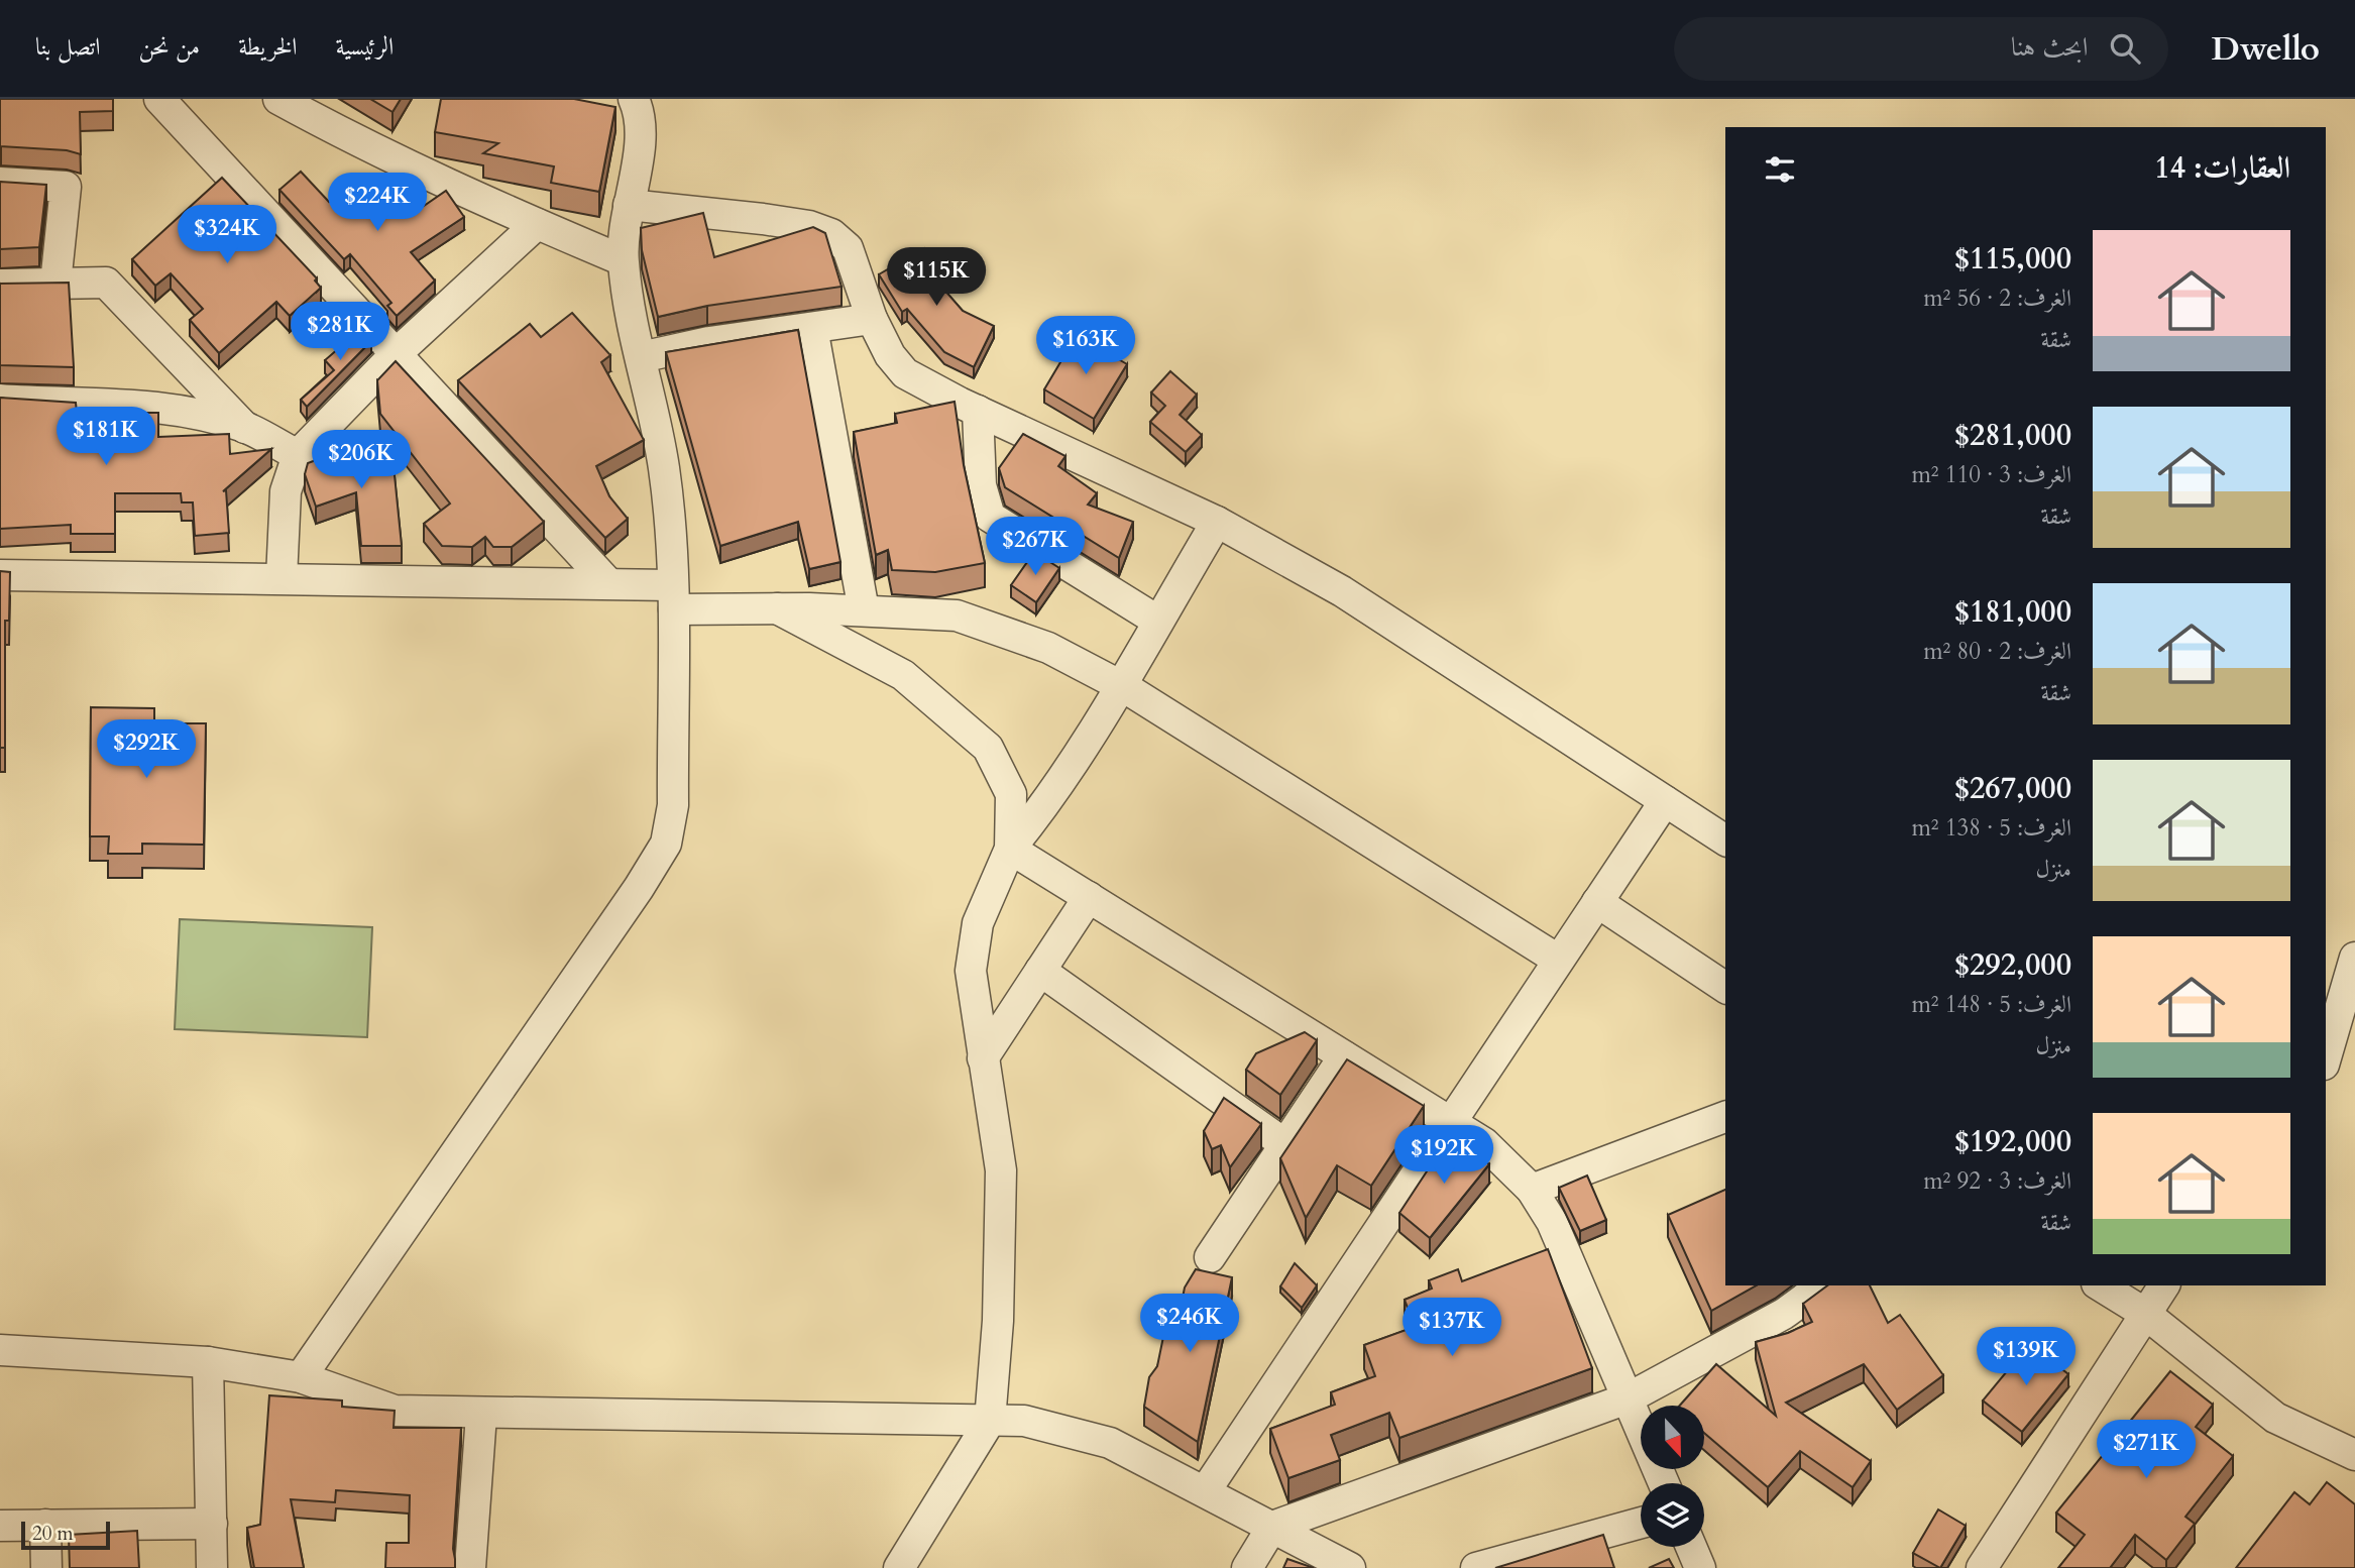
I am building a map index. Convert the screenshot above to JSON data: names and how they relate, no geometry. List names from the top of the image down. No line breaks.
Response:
{"scale_bar":"20 m","north":"bottom","page":{"header":"Dwello","search":"ابحث هنا","nav":["الرئيسية","الخريطة","من نحن","اتصل بنا"],"heading":"العقارات: 14","price":["$224K","$324K","$115K","$281K","$163K","$181K","$206K","$267K","$292K","$192K","$246K","$137K","$139K","$271K"],"list":[{"name":"$115,000","note":"الغرف: 2 · 56 m² · شقة"},{"name":"$281,000","note":"الغرف: 3 · 110 m² · شقة"},{"name":"$181,000","note":"الغرف: 2 · 80 m² · شقة"},{"name":"$267,000","note":"الغرف: 5 · 138 m² · منزل"},{"name":"$292,000","note":"الغرف: 5 · 148 m² · منزل"},{"name":"$192,000","note":"الغرف: 3 · 92 m² · شقة"}],"scale":"20 m"}}
